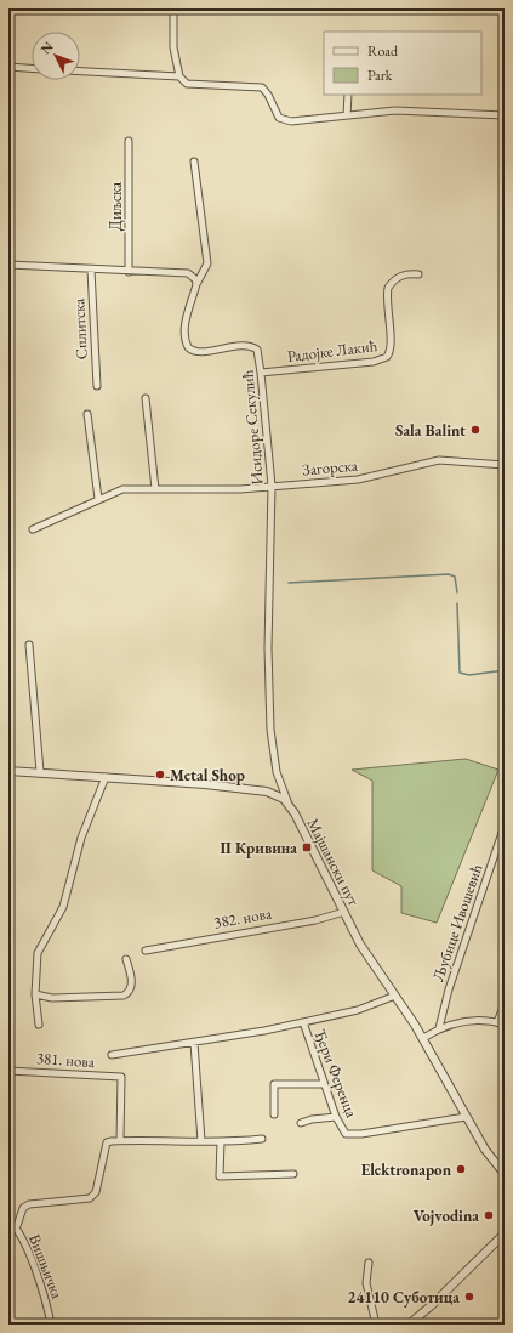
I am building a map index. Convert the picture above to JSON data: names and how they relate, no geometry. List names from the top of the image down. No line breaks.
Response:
{"streets":{"street":["Диљска","Сплитска","Радојке Лакић","Исидоре Секулић","Загорска","Мајшански пут","382. нова","Љубице Ивошевић","381. нова","Ђери Ференца","Вишњичка"]},"crossings":[["Радојке Лакић","Исидоре Секулић"],["Исидоре Секулић","Загорска"],["Исидоре Секулић","Мајшански пут"],["Мајшански пут","382. нова"],["Мајшански пут","Ђери Ференца"]],"places":{"other":["Sala Balint","Metal Shop","Elektronapon","Vojvodina","24110 Суботица"],"transit":["II Кривина"]},"legend":["Road","Park"],"north":"top left"}
